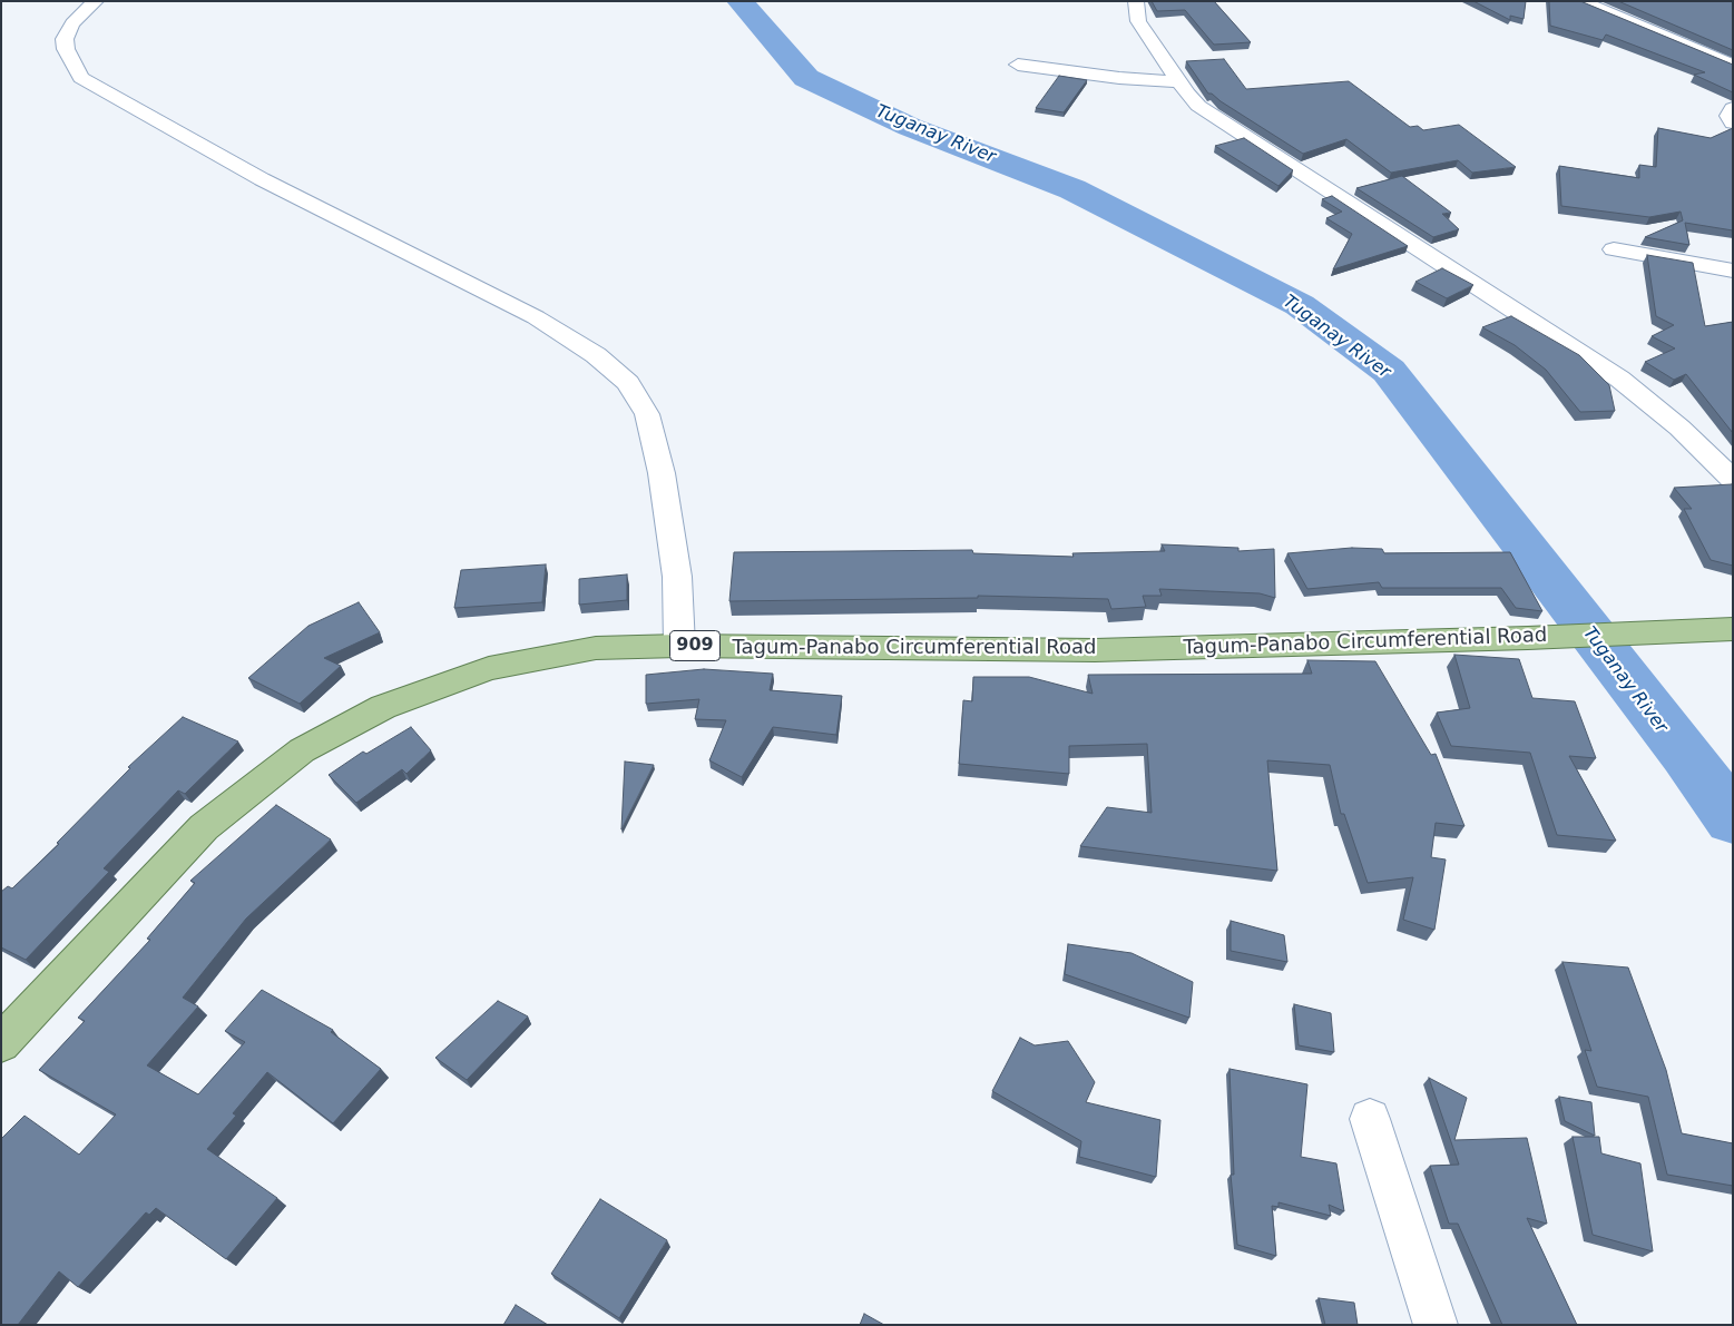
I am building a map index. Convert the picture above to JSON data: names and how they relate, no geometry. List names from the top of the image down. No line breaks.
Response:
{"streets":{"main road":["Tagum-Panabo Circumferential Road","909"]},"water":["Tuganay River"]}
